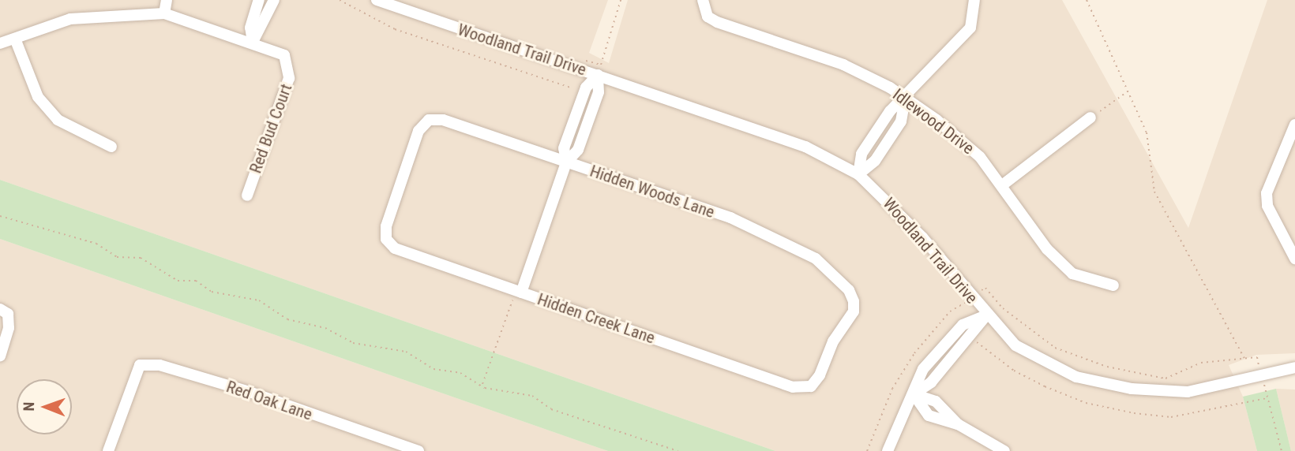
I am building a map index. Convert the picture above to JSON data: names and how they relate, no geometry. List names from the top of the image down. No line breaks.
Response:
{"streets":{"street":["Woodland Trail Drive","Idlewood Drive","Red Bud Court","Hidden Woods Lane","Hidden Creek Lane","Red Oak Lane"]},"crossings":[["Hidden Woods Lane","Hidden Creek Lane"]],"north":"left"}
